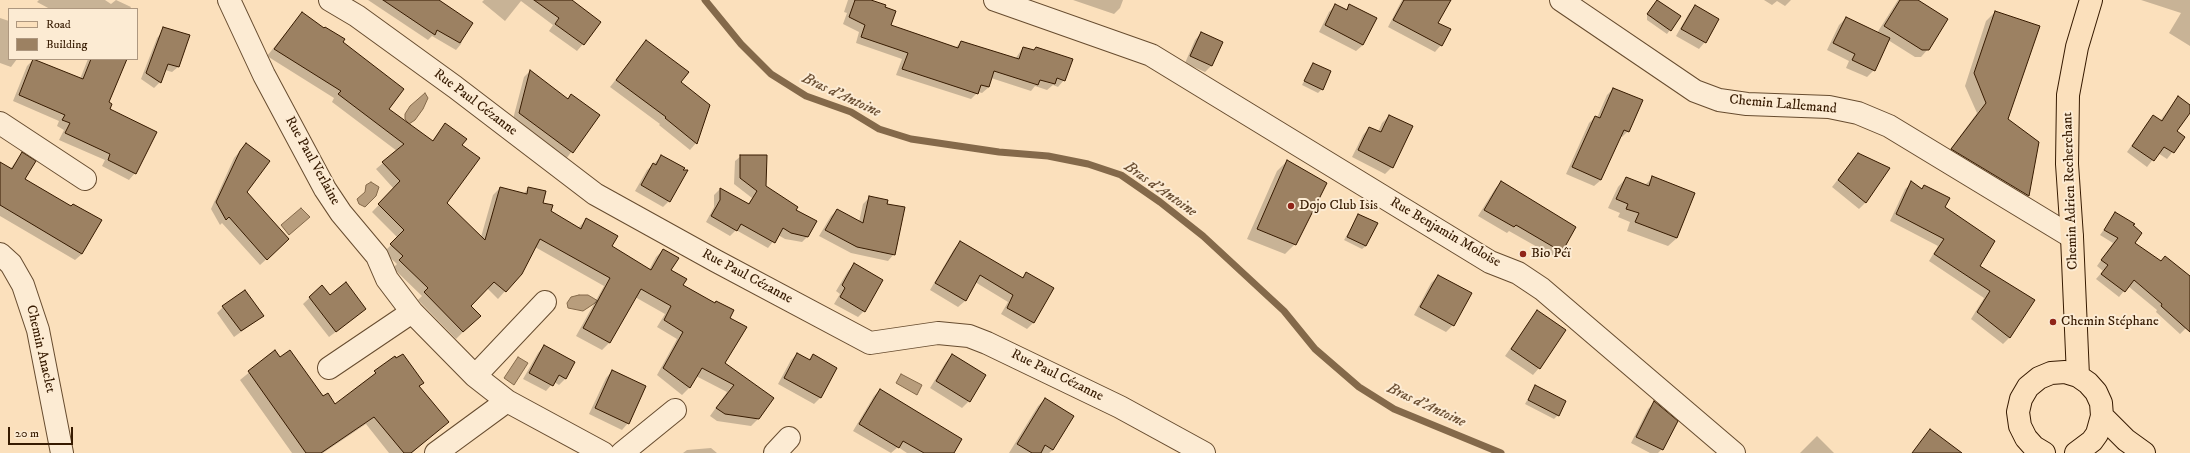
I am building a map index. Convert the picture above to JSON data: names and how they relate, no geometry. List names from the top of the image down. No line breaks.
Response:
{"streets":{"main road":["Chemin Adrien Recherchant"],"street":["Rue Paul Cézanne","Chemin Lallemand","Rue Paul Verlaine","Rue Benjamin Moloise","Chemin Anaclet"]},"crossings":[["Chemin Lallemand","Chemin Adrien Recherchant"]],"water":["Bras d'Antoine"],"places":["Dojo Club Isis","Bio Péï","Chemin Stéphane"],"legend":["Road","Building"],"scale_bar":"20 m"}
